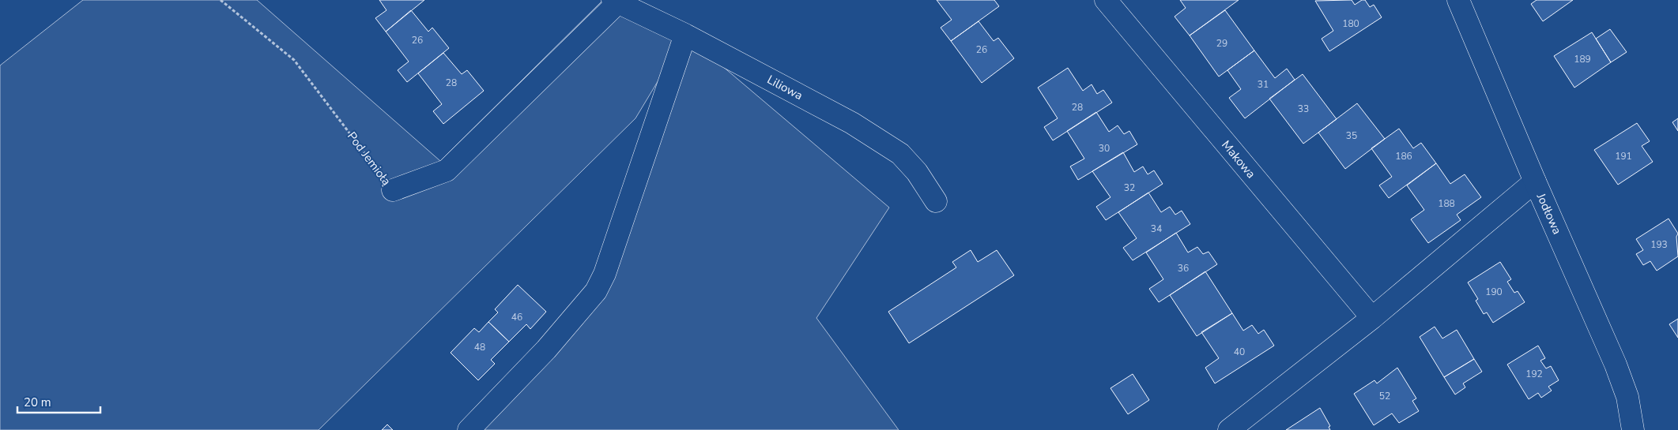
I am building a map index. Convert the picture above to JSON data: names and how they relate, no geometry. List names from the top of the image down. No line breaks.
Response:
{"streets":{"street":["Liliowa","Pod Jemiołą","Makowa","Jodłowa"]},"crossings":[["Liliowa","Pod Jemiołą"]],"house_numbers":["180","26","29","26","189","28","31","28","33","35","30","186","191","32","188","34","193","36","190","46","48","40","192","52"],"scale_bar":"20 m"}
